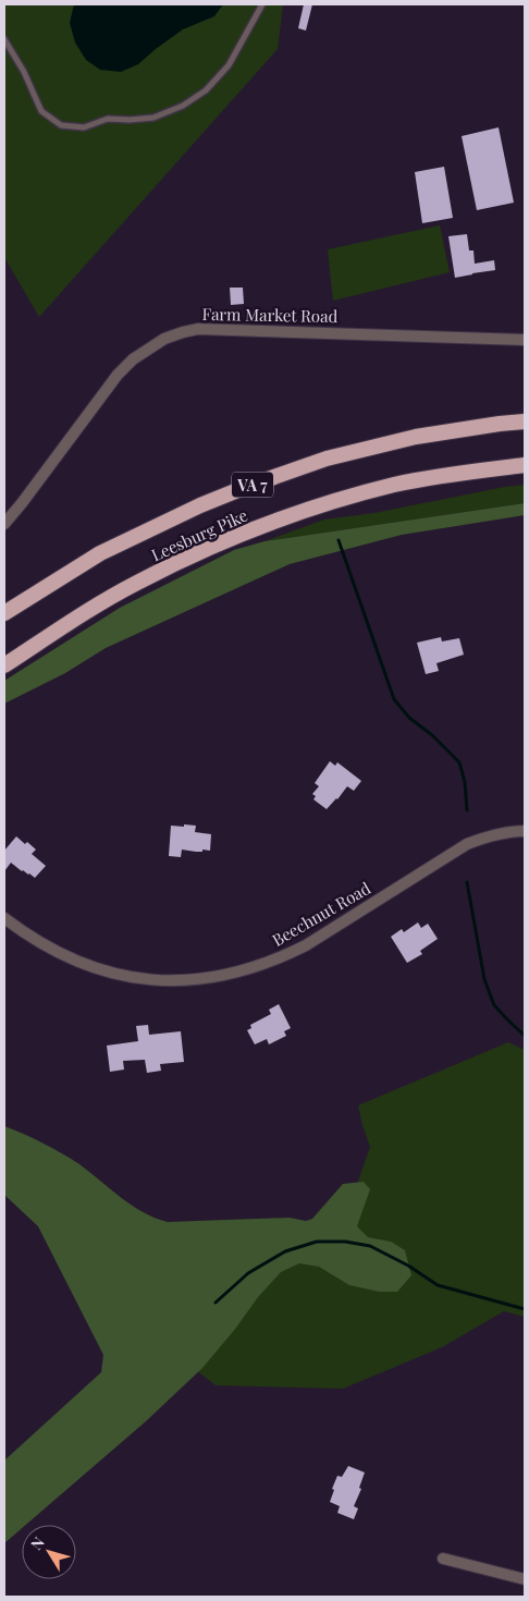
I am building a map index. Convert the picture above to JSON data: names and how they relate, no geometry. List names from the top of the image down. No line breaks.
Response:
{"streets":{"highway":["VA 7","Leesburg Pike"],"street":["Farm Market Road","Beechnut Road"]},"north":"top left"}
